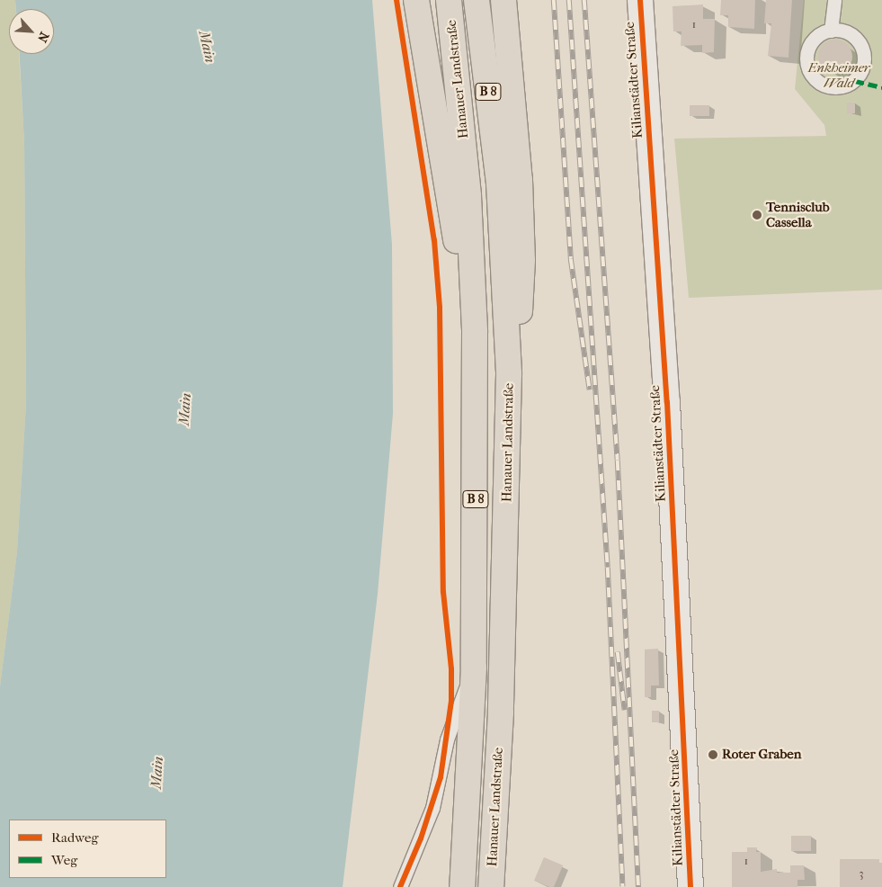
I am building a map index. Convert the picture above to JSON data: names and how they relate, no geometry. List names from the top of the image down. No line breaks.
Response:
{"streets":{"main road":["Hanauer Landstraße","B 8"],"street":["Kilianstädter Straße"]},"water":["Main"],"parks":["Enkheimer Wald"],"places":["Tennisclub Cassella","Roter Graben"],"house_numbers":["1","1","3"],"legend":["Radweg","Weg"],"north":"bottom right"}
